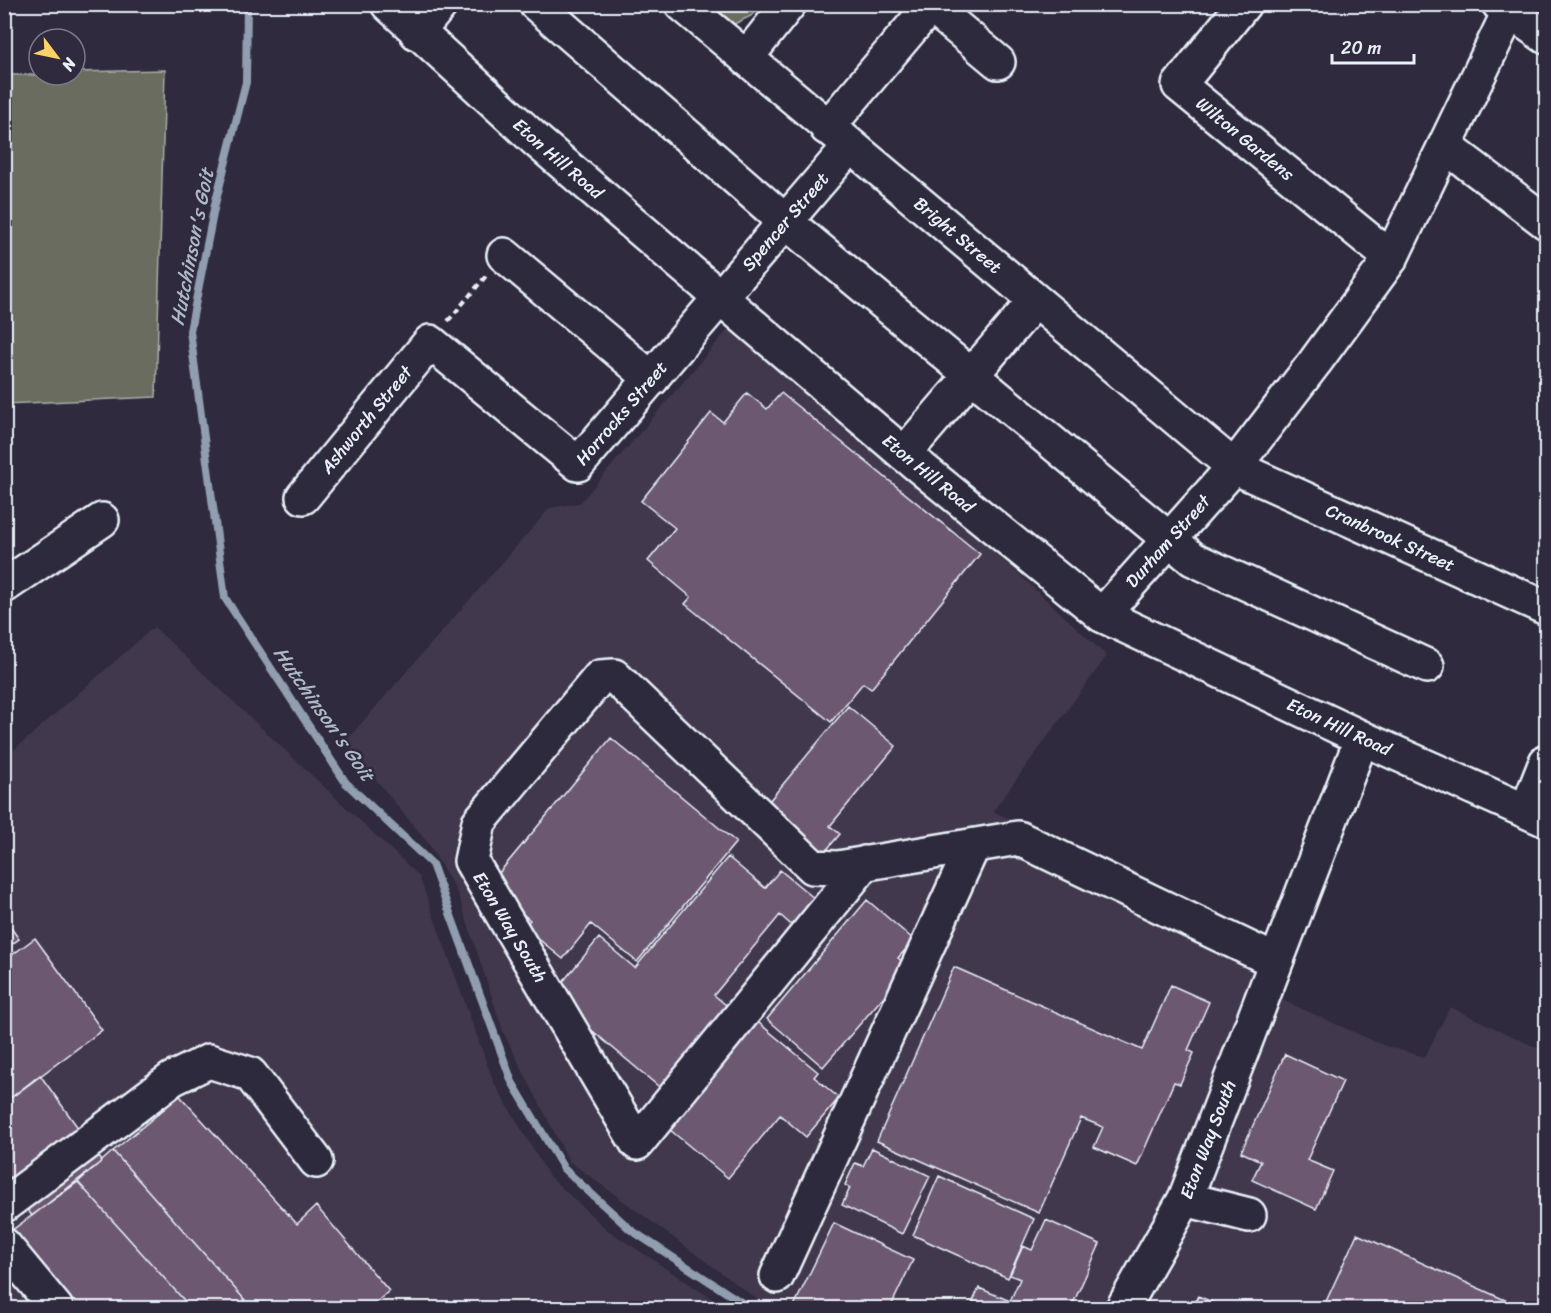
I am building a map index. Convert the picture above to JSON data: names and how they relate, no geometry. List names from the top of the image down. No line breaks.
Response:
{"streets":{"street":["Wilton Gardens","Eton Hill Road","Spencer Street","Bright Street","Horrocks Street","Ashworth Street","Cranbrook Street","Durham Street","Eton Way South"]},"crossings":[["Eton Hill Road","Spencer Street"],["Eton Hill Road","Horrocks Street"],["Eton Hill Road","Durham Street"],["Eton Hill Road","Eton Way South"],["Spencer Street","Bright Street"],["Spencer Street","Horrocks Street"],["Bright Street","Cranbrook Street"],["Bright Street","Durham Street"],["Horrocks Street","Ashworth Street"],["Cranbrook Street","Durham Street"]],"water":["Hutchinson's Goit"],"scale_bar":"20 m","north":"bottom right"}
